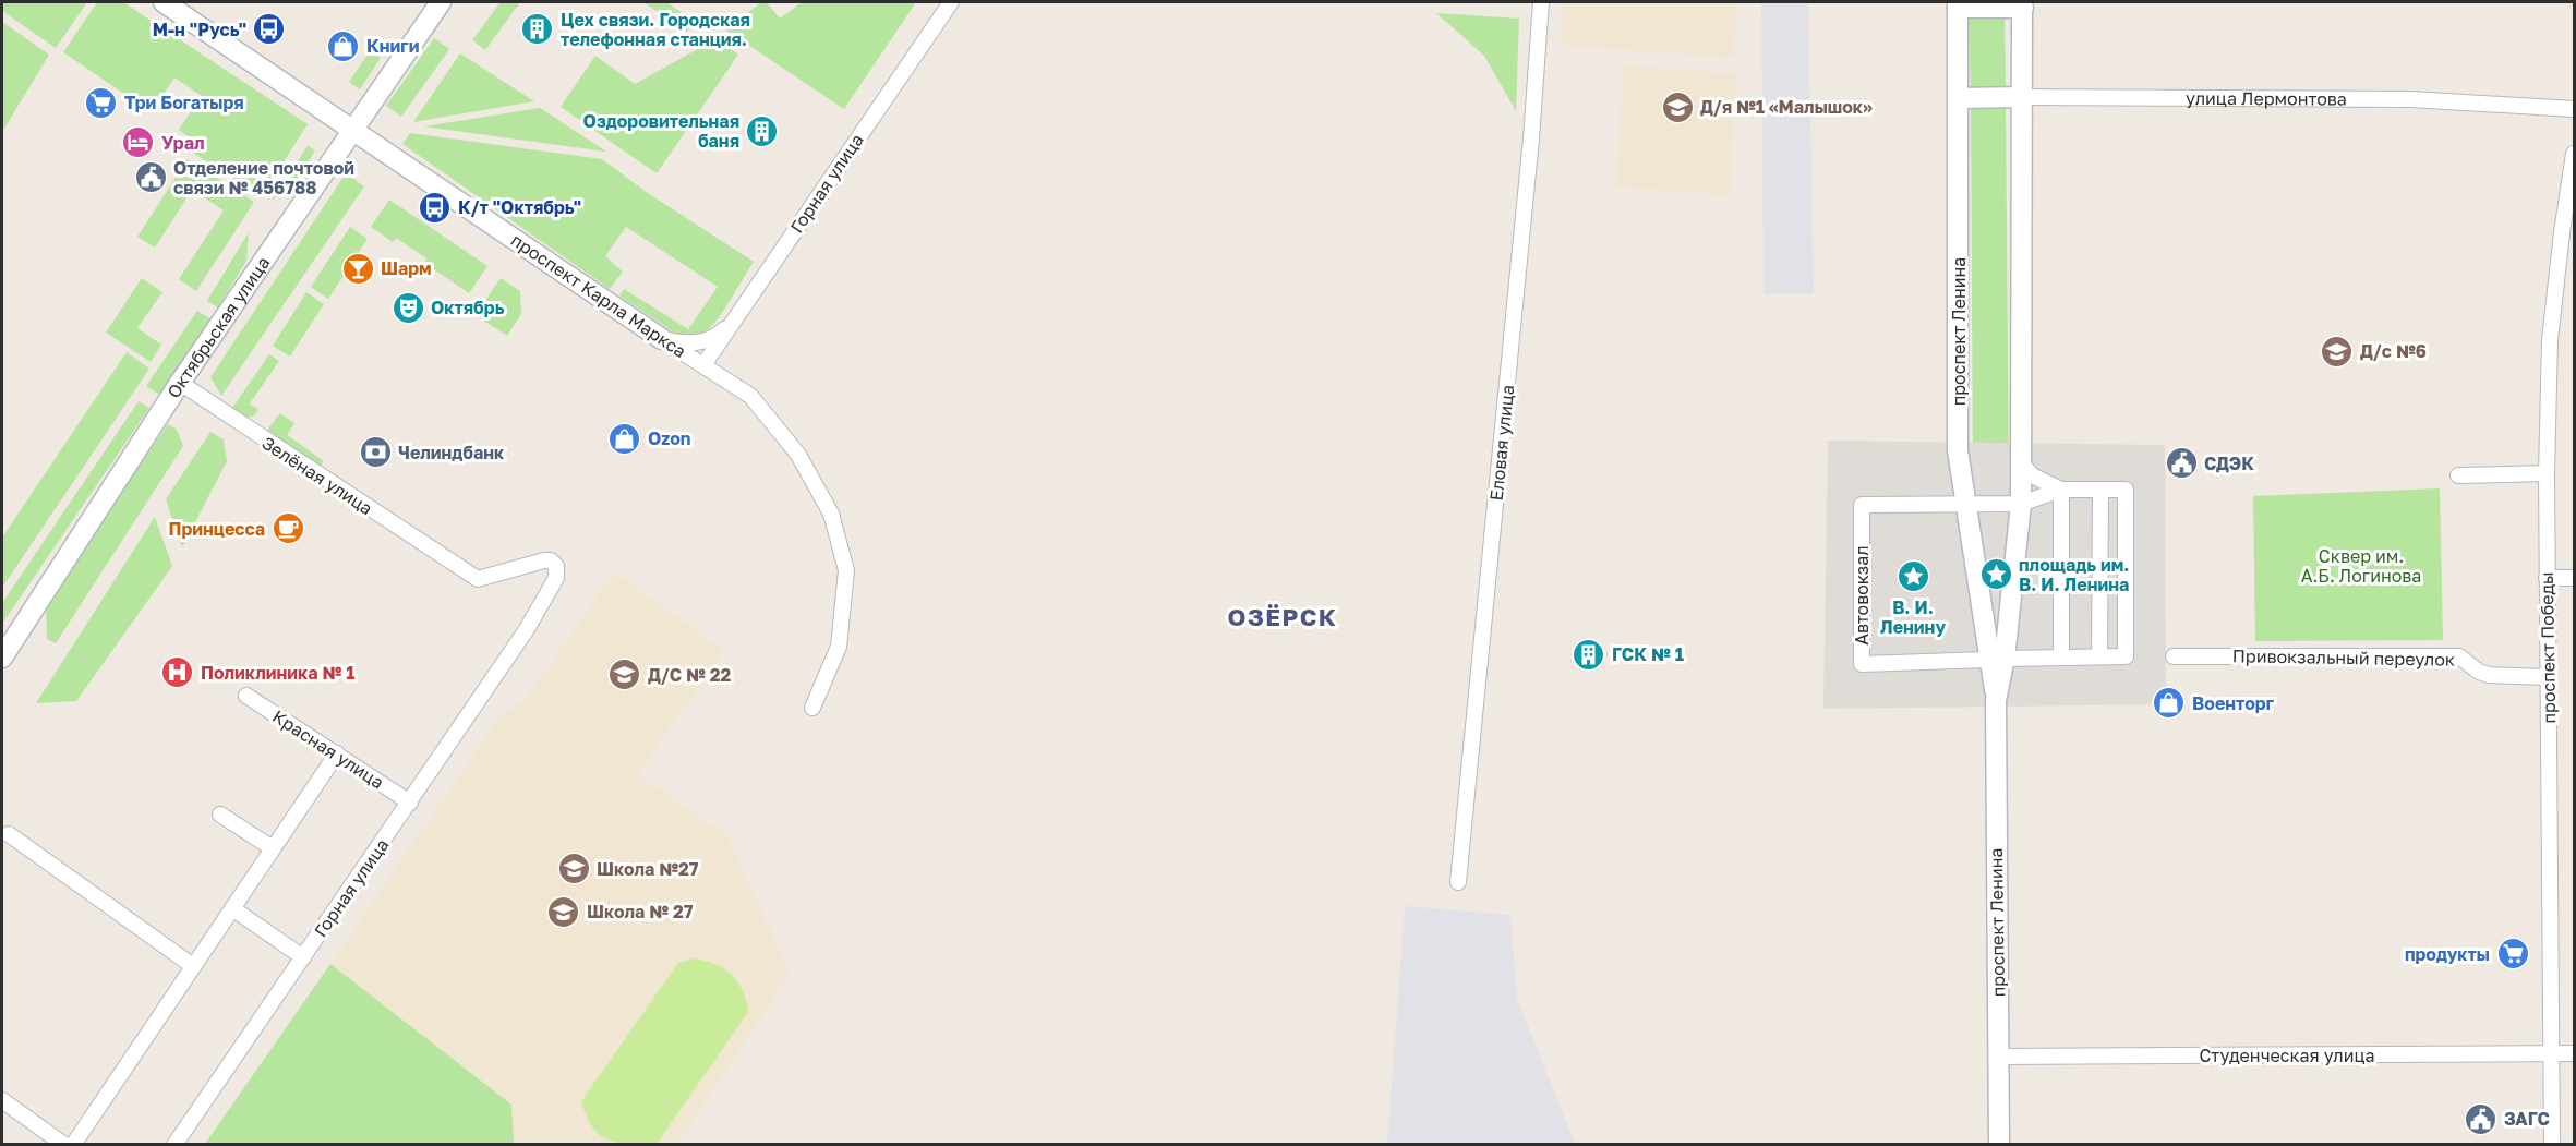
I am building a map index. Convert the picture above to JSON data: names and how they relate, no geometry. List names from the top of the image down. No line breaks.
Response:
{"streets":{"street":["улица Лермонтова","Горная улица","проспект Карла Маркса","Октябрьская улица","проспект Ленина","Еловая улица","Зелёная улица","Автовокзал","проспект Победы","Привокзальный переулок","Красная улица","Студенческая улица"]},"crossings":[["улица Лермонтова","проспект Ленина"],["Горная улица","проспект Карла Маркса"],["Горная улица","Зелёная улица"],["Горная улица","Красная улица"],["проспект Карла Маркса","Октябрьская улица"],["Октябрьская улица","Зелёная улица"],["проспект Ленина","Автовокзал"],["проспект Ленина","Студенческая улица"],["проспект Победы","Привокзальный переулок"],["проспект Победы","Студенческая улица"]],"districts":["ОЗЁРСК"],"parks":["Сквер им. А.Б. Логинова"],"places":{"bus stop":["М-н \"Русь\"","К/т \"Октябрь\""],"building":["Цех связи. Городская телефонная станция.","Оздоровительная баня","ГСК № 1"],"shop":["Книги","Ozon","Военторг"],"supermarket":["Три Богатыря","продукты"],"school or university":["Д/я №1 «Малышок»","Д/с №6","Д/С № 22","Школа №27","Школа № 27"],"hotel":["Урал"],"public building":["Отделение почтовой связи № 456788","СДЭК","ЗАГС"],"bar":["Шарм"],"theatre":["Октябрь"],"bank":["Челиндбанк"],"cafe":["Принцесса"],"place":["площадь им. В. И. Ленина","В. И. Ленину"],"hospital":["Поликлиника № 1"]}}
